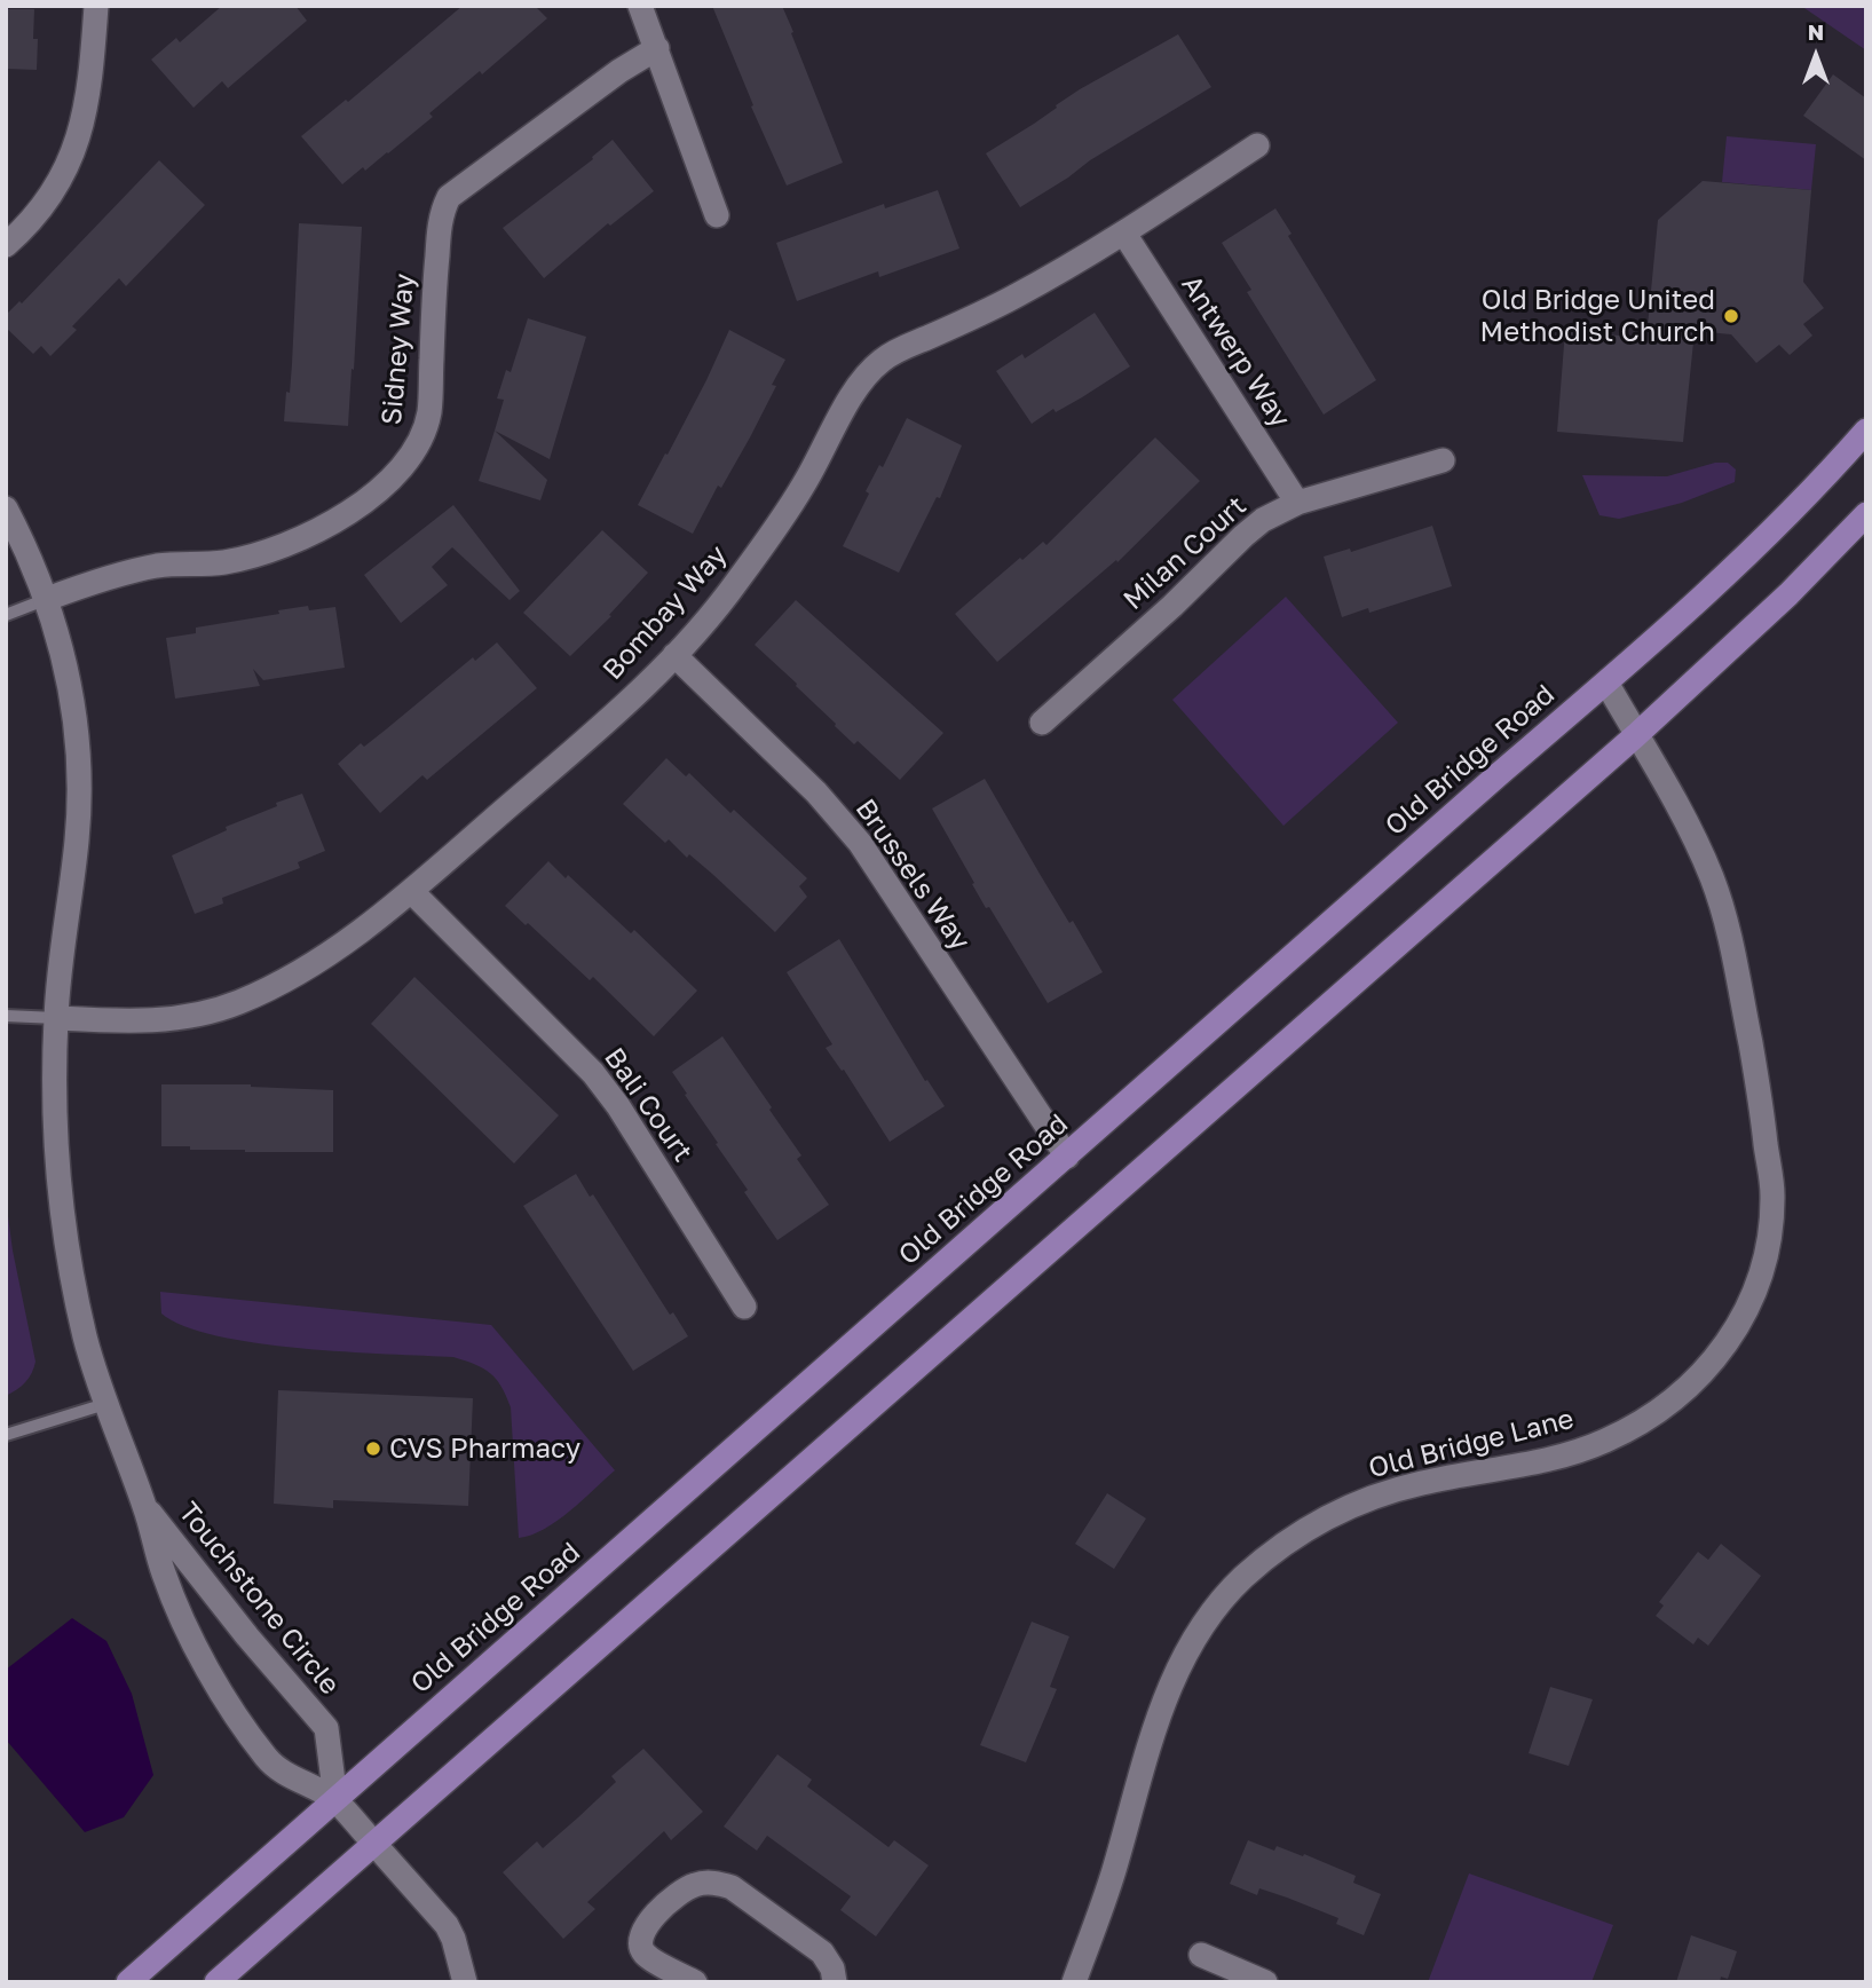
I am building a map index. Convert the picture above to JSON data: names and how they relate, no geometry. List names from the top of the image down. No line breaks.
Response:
{"streets":{"main road":["Old Bridge Road"],"street":["Sidney Way","Antwerp Way","Milan Court","Bombay Way","Brussels Way","Bali Court","Old Bridge Lane","Touchstone Circle"]},"crossings":[["Sidney Way","Touchstone Circle"],["Antwerp Way","Milan Court"],["Antwerp Way","Bombay Way"],["Bombay Way","Brussels Way"],["Bombay Way","Bali Court"],["Bombay Way","Touchstone Circle"],["Old Bridge Road","Brussels Way"],["Old Bridge Road","Old Bridge Lane"],["Old Bridge Road","Touchstone Circle"]],"places":["Old Bridge United Methodist Church","CVS Pharmacy"],"north":"top"}
